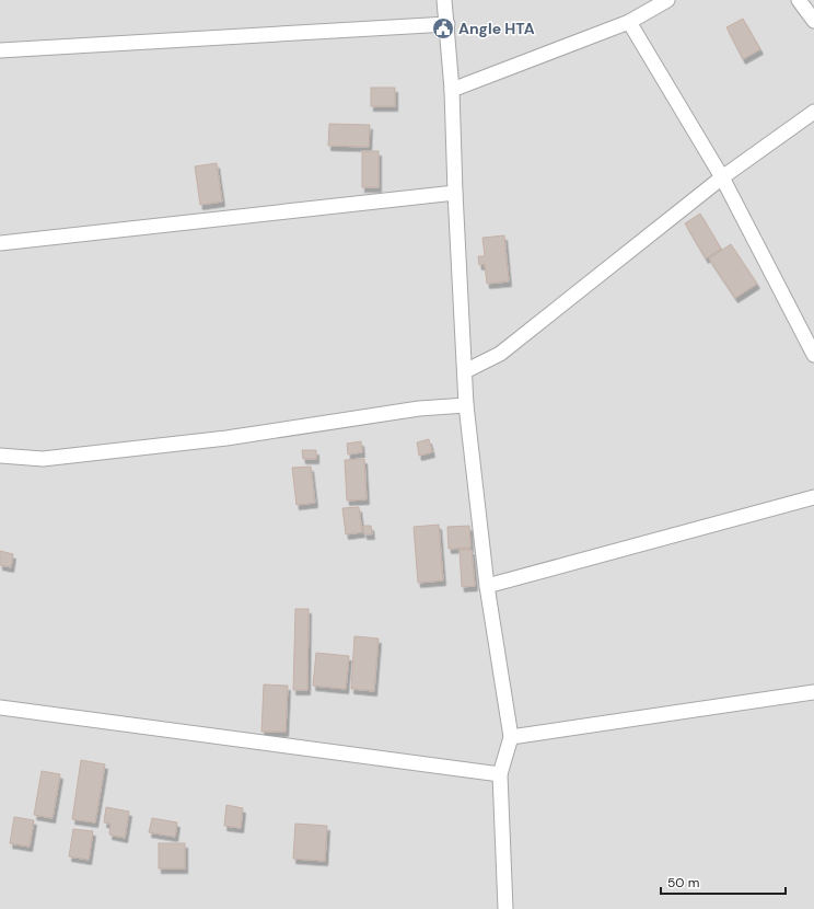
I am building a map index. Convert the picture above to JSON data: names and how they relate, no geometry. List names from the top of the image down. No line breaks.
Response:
{"places":{"public building":["Angle HTA"]},"scale_bar":"50 m"}
